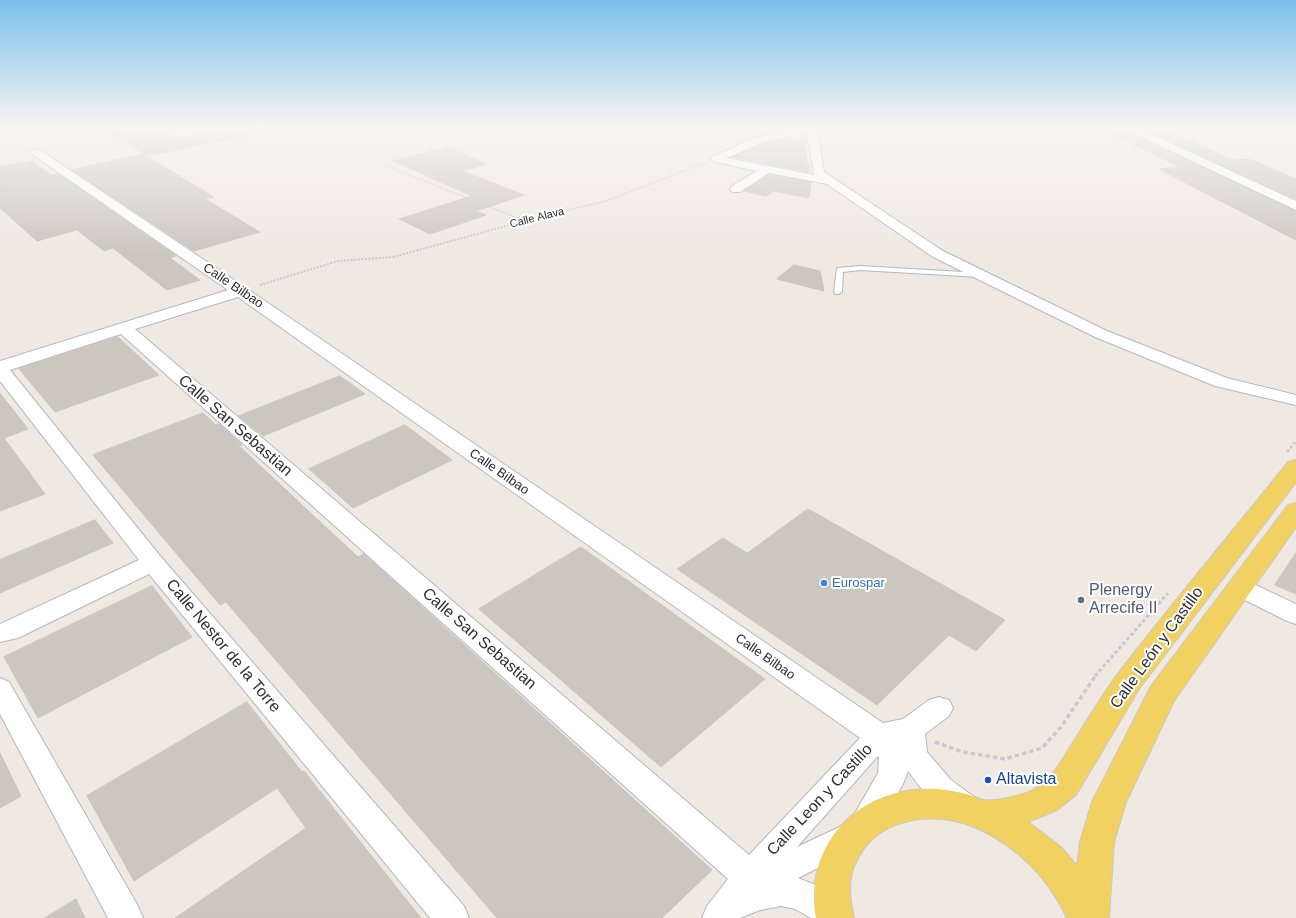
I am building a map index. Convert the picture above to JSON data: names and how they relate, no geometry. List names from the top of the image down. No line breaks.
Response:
{"streets":{"main road":["Calle León y Castillo"],"street":["Calle Bilbao","Calle San Sebastian","Calle Nestor de la Torre","Calle Leon y Castillo"],"path":["Calle Alava"]},"crossings":[["Calle Alava","Calle Bilbao"],["Calle Bilbao","Calle Leon y Castillo"],["Calle San Sebastian","Calle Leon y Castillo"]],"places":["Eurospar","Plenergy Arrecife II","Altavista"]}
